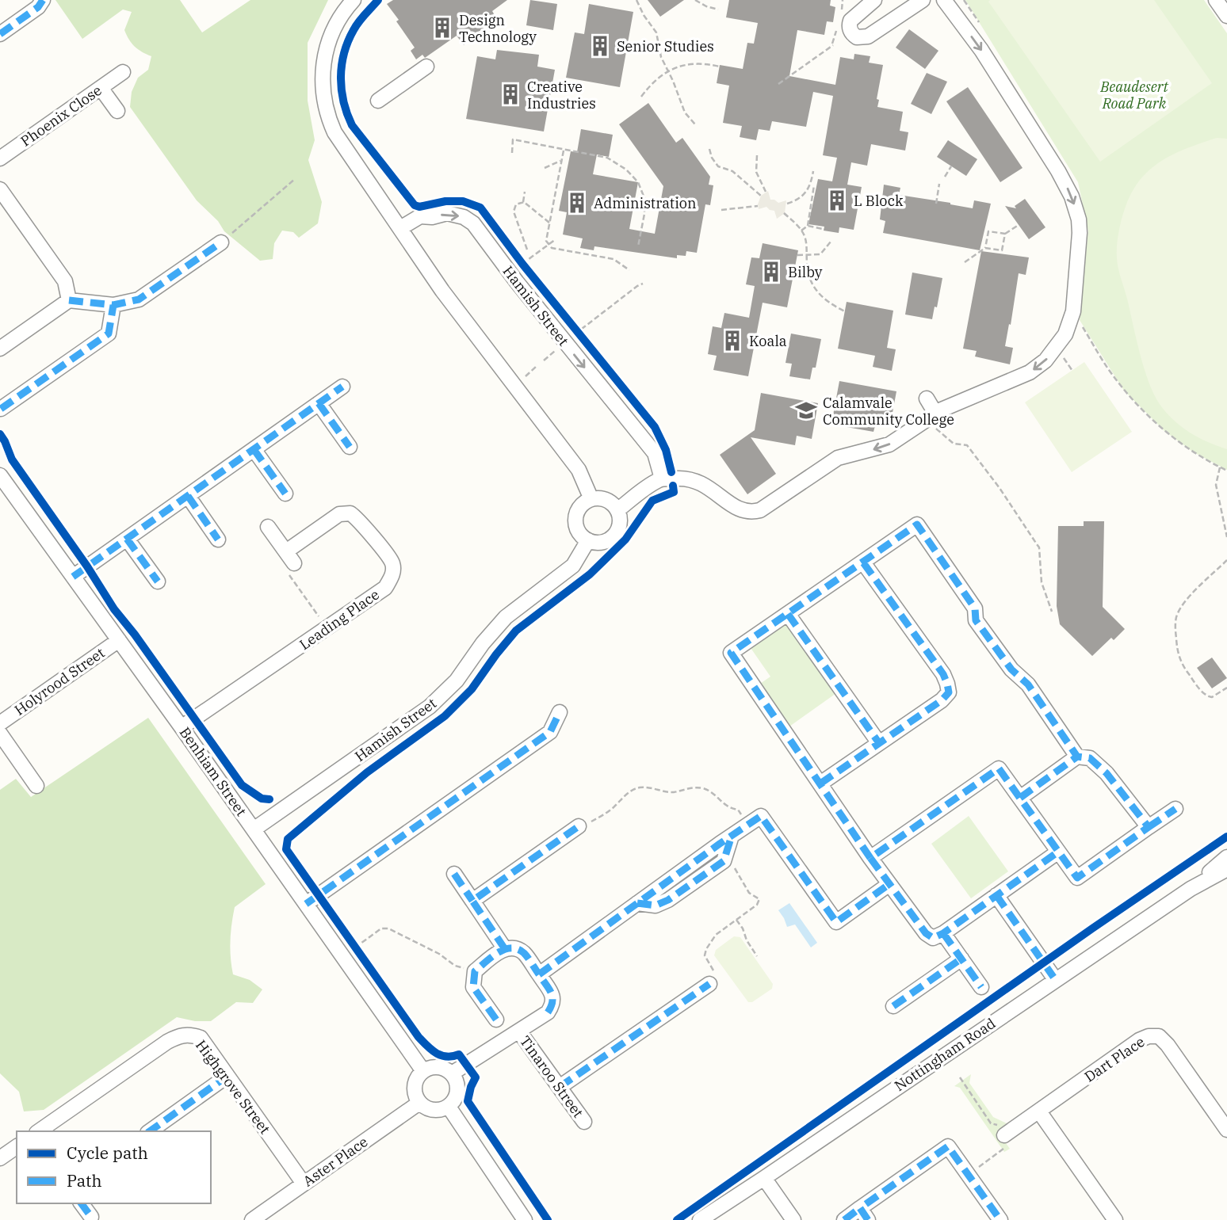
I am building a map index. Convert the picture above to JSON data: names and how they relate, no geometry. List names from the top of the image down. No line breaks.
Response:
{"streets":{"street":["Phoenix Close","Hamish Street","Leading Place","Holyrood Street","Benhiam Street","Nottingham Road","Dart Place","Tinaroo Street","Highgrove Street","Aster Place"]},"crossings":[["Hamish Street","Benhiam Street"],["Leading Place","Benhiam Street"],["Holyrood Street","Benhiam Street"],["Benhiam Street","Aster Place"],["Highgrove Street","Aster Place"]],"parks":["Beaudesert Road Park"],"places":{"building":["Design Technology","Senior Studies","Creative Industries","L Block","Administration","Bilby","Koala"],"school or university":["Calamvale Community College"]},"legend":["Cycle path","Path"]}
